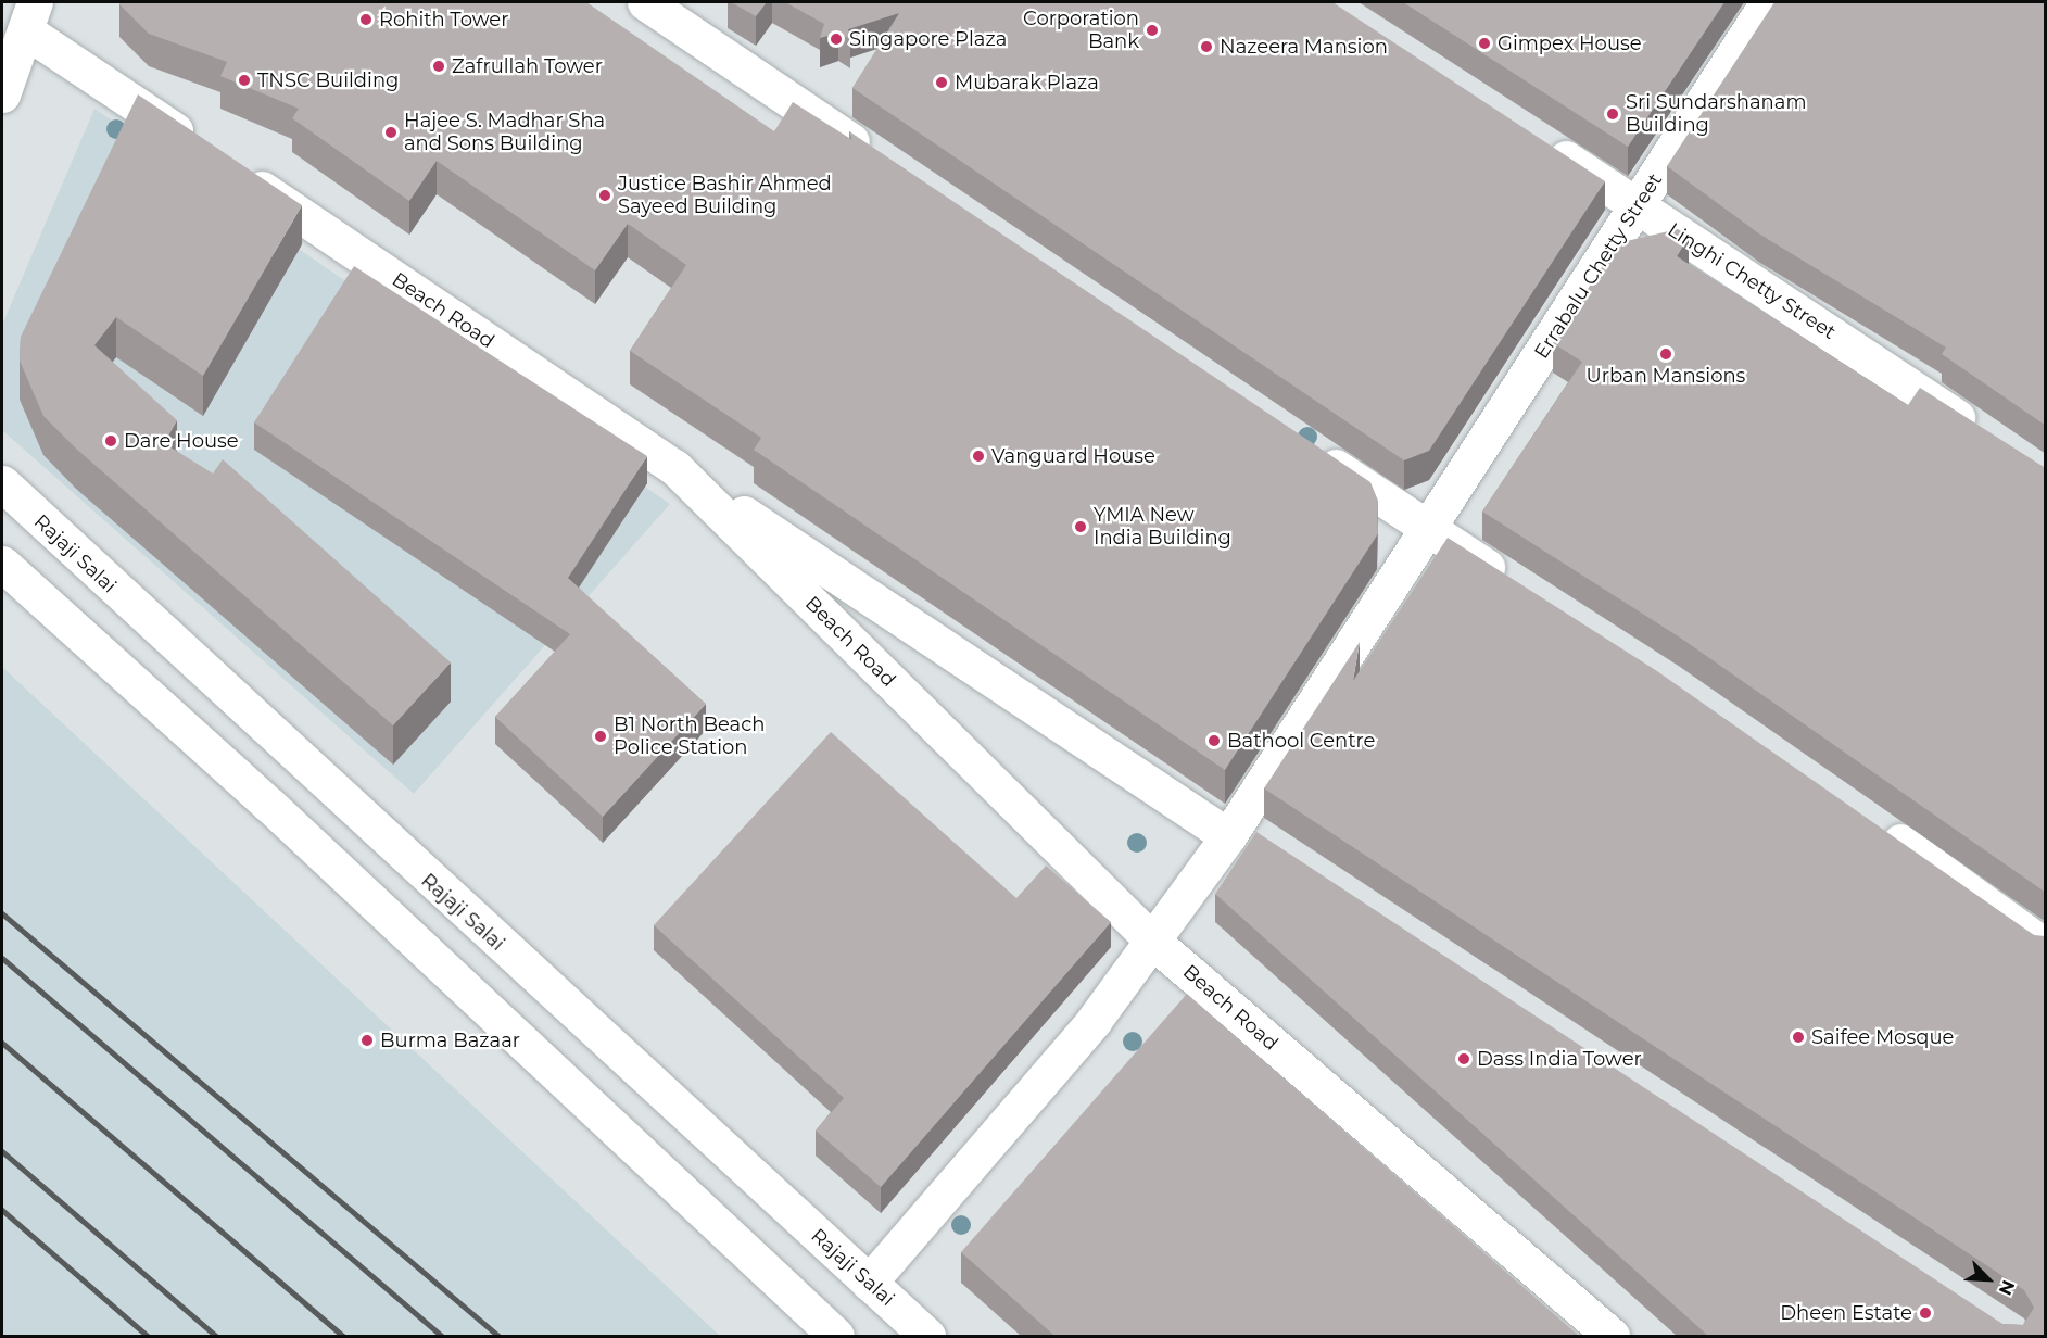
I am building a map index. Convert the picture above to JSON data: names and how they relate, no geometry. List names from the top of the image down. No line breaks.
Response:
{"streets":{"street":["Errabalu Chetty Street","Linghi Chetty Street","Beach Road","Rajaji Salai"]},"crossings":[["Errabalu Chetty Street","Linghi Chetty Street"],["Errabalu Chetty Street","Beach Road"],["Errabalu Chetty Street","Rajaji Salai"]],"places":["Rohith Tower","Corporation Bank","Singapore Plaza","Gimpex House","Nazeera Mansion","Zafrullah Tower","TNSC Building","Mubarak Plaza","Sri Sundarshanam Building","Hajee S. Madhar Sha and Sons Building","Justice Bashir Ahmed Sayeed Building","Urban Mansions","Dare House","Vanguard House","YMIA New India Building","B1 North Beach Police Station","Bathool Centre","Saifee Mosque","Burma Bazaar","Dass India Tower","Dheen Estate"],"north":"bottom right"}
